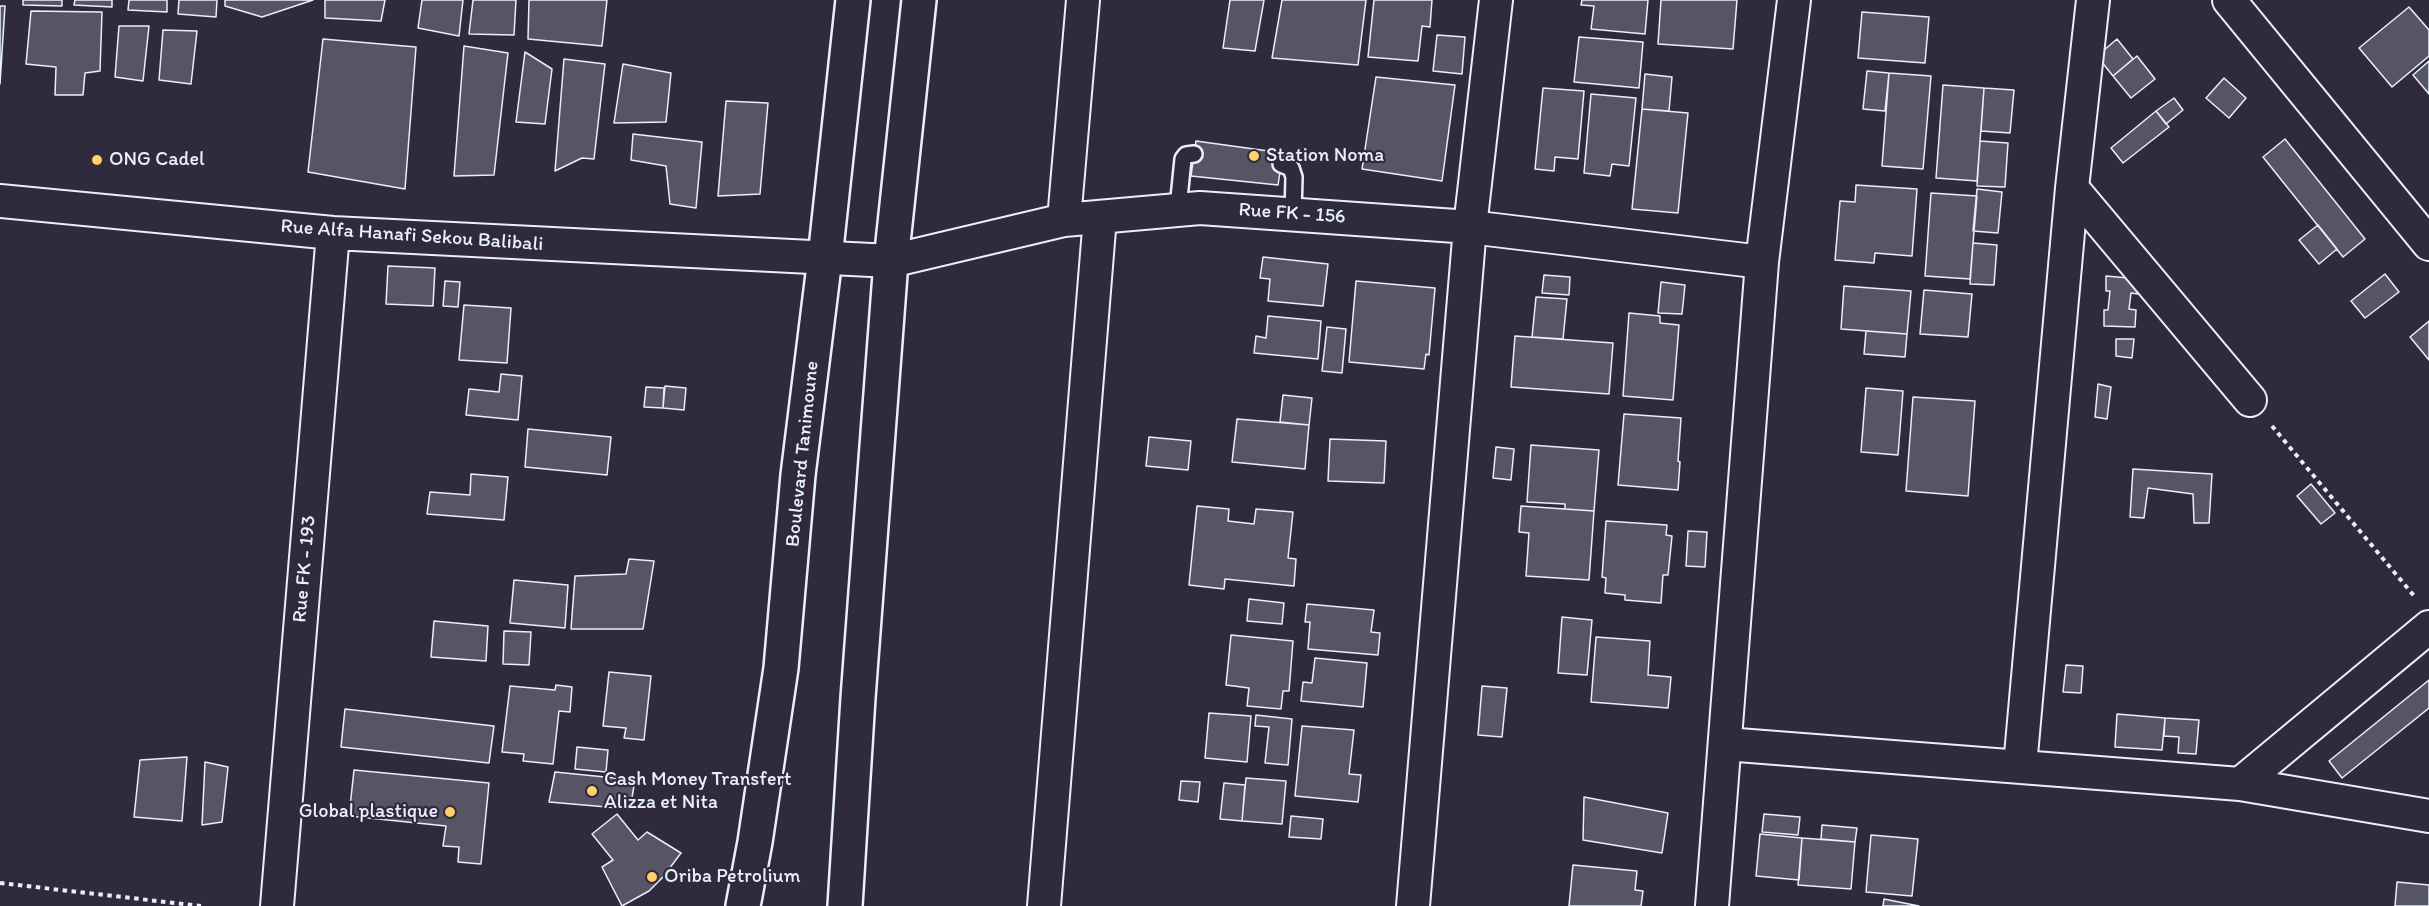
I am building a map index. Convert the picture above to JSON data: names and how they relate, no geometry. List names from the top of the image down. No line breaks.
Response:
{"streets":{"main road":["Boulevard Tanimoune"],"street":["Rue FK - 156","Rue Alfa Hanafi Sekou Balibali","Rue FK - 193"]},"crossings":[["Rue FK - 156","Rue Alfa Hanafi Sekou Balibali"],["Rue FK - 156","Boulevard Tanimoune"],["Rue Alfa Hanafi Sekou Balibali","Boulevard Tanimoune"],["Rue Alfa Hanafi Sekou Balibali","Rue FK - 193"]],"places":["Station Noma","ONG Cadel","Cash Money Transfert Alizza et Nita","Global plastique","Oriba Petrolium"]}
